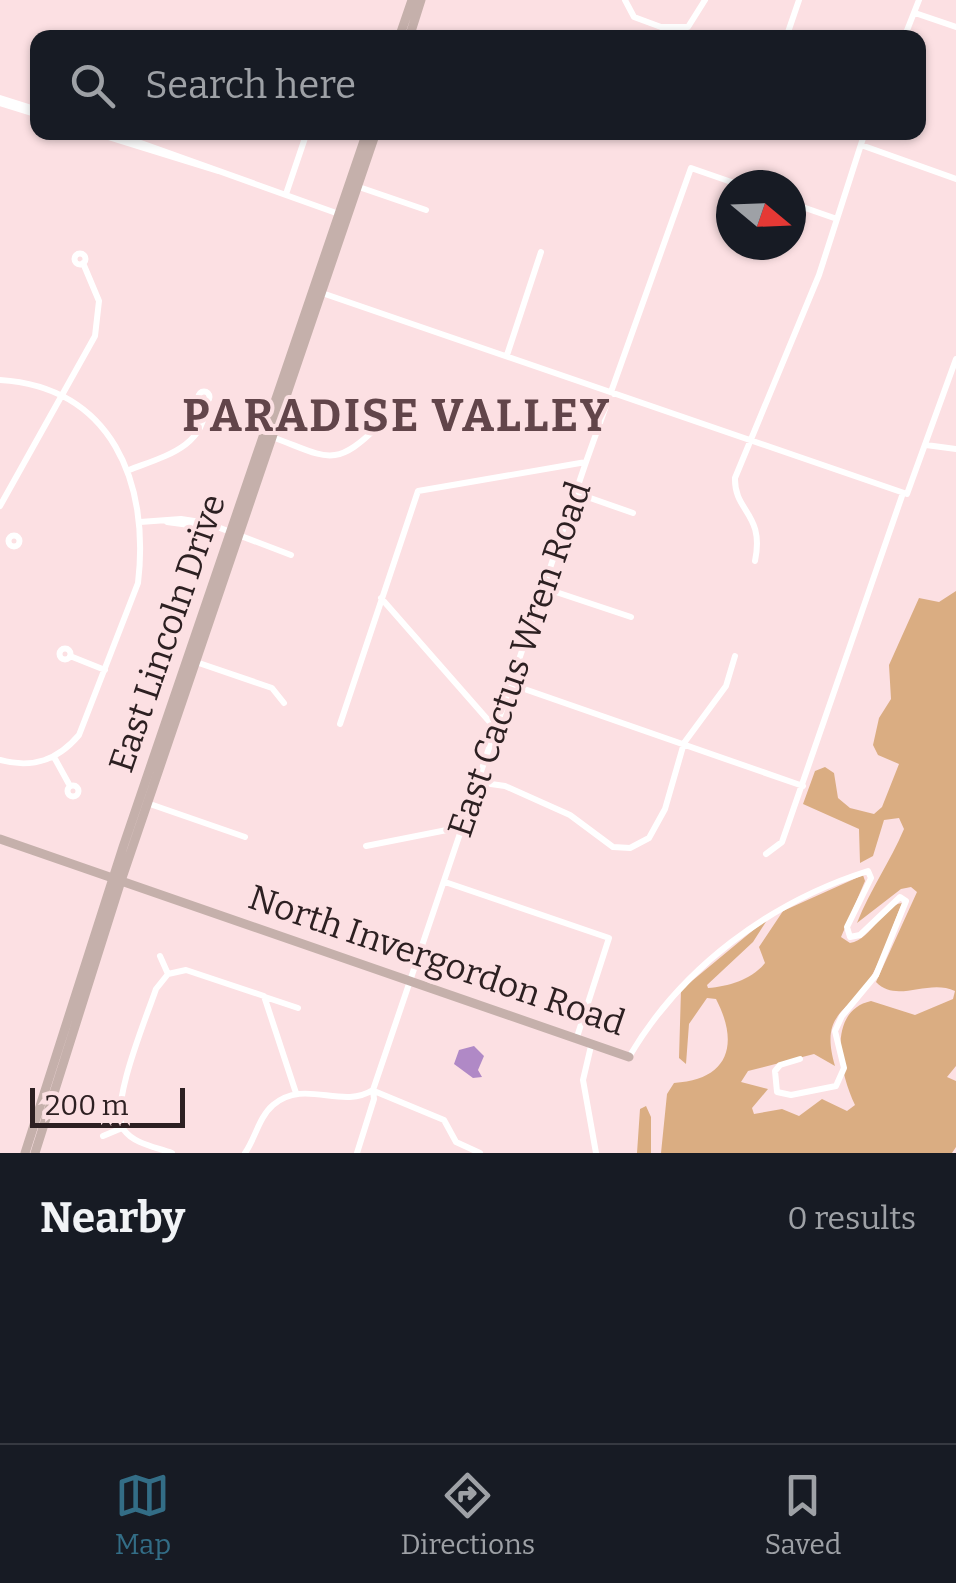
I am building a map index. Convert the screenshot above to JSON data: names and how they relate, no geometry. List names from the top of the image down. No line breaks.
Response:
{"streets":{"main road":["East Lincoln Drive","North Invergordon Road"],"street":["East Cactus Wren Road"]},"crossings":[["East Lincoln Drive","North Invergordon Road"],["East Cactus Wren Road","North Invergordon Road"]],"districts":["PARADISE VALLEY"],"scale_bar":"200 m","north":"right","page":{"search":"Search here","scale":"200 m","heading":["Nearby","0 results"],"nav":["Map","Directions","Saved"]}}
